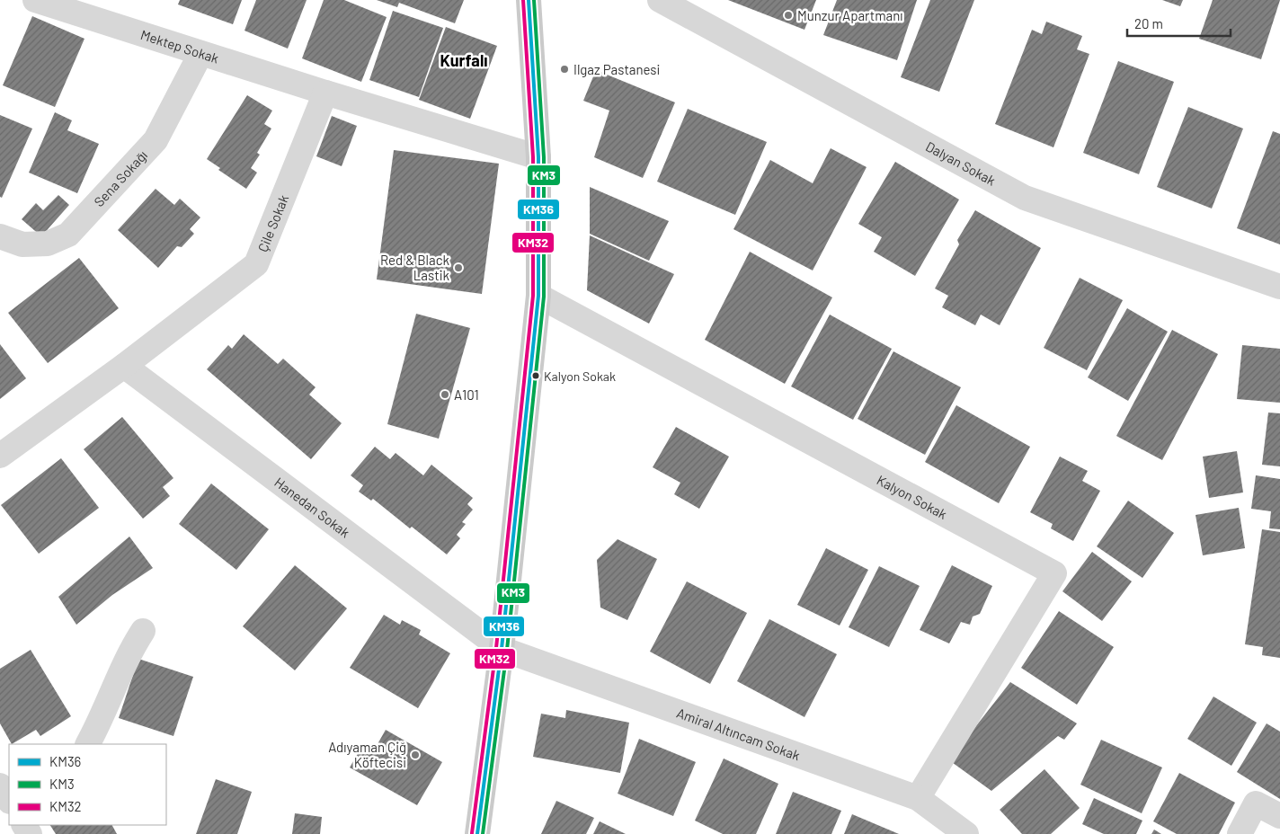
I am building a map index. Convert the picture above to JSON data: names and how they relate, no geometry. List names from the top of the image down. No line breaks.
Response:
{"streets":{"street":["Mektep Sokak","Dalyan Sokak","Sena Sokağı","Çile Sokak","Kalyon Sokak","Hanedan Sokak","Amiral Altıncam Sokak"]},"crossings":[["Mektep Sokak","Sena Sokağı"],["Mektep Sokak","Çile Sokak"],["Çile Sokak","Hanedan Sokak"],["Kalyon Sokak","Amiral Altıncam Sokak"],["Hanedan Sokak","Amiral Altıncam Sokak"]],"districts":["Kurfalı"],"places":["Munzur Apartmanı","Ilgaz Pastanesi","Red & Black Lastik","Kalyon Sokak","A101","Adıyaman Çiğ Köftecisi"],"lines":["transit line KM36","transit line KM3","transit line KM32"],"legend":["KM36","KM3","KM32"],"scale_bar":"20 m"}
